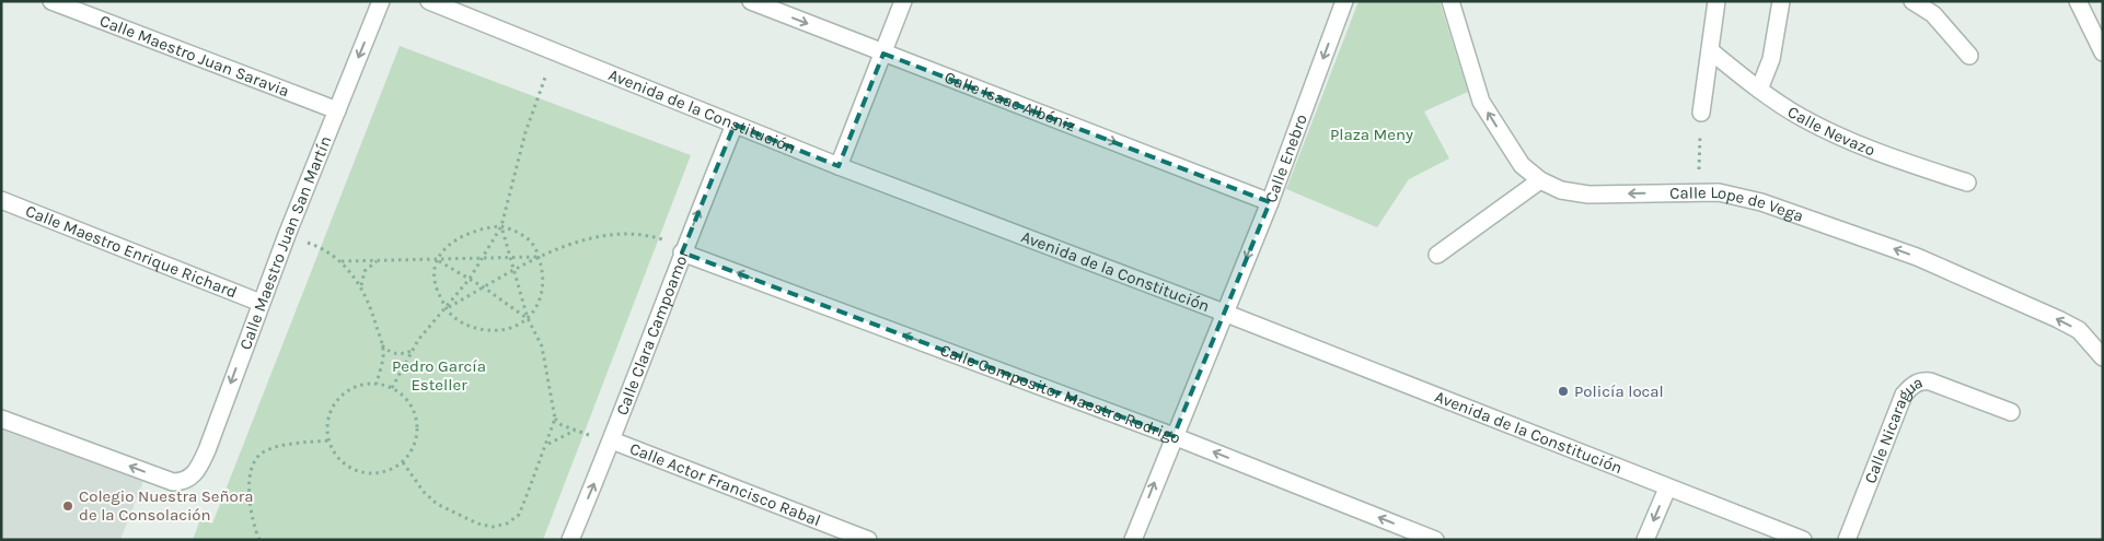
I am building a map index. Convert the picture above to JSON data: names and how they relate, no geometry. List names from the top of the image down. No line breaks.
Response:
{"streets":{"street":["Calle Maestro Juan Saravia","Calle Isaac Albéniz","Avenida de la Constitución","Calle Nevazo","Calle Enebro","Calle Lope de Vega","Calle Maestro Juan San Martín","Calle Maestro Enrique Richard","Calle Clara Campoamor","Calle Compositor Maestro Rodrigo","Calle Nicaragua","Calle Actor Francisco Rabal"]},"crossings":[["Calle Maestro Juan Saravia","Calle Maestro Juan San Martín"],["Calle Isaac Albéniz","Calle Enebro"],["Avenida de la Constitución","Calle Enebro"],["Avenida de la Constitución","Calle Clara Campoamor"],["Calle Enebro","Calle Compositor Maestro Rodrigo"],["Calle Maestro Juan San Martín","Calle Maestro Enrique Richard"],["Calle Clara Campoamor","Calle Compositor Maestro Rodrigo"],["Calle Clara Campoamor","Calle Actor Francisco Rabal"]],"one_way":["Calle Isaac Albéniz","Calle Lope de Vega","Calle Clara Campoamor","Calle Compositor Maestro Rodrigo"],"parks":["Plaza Meny","Pedro García Esteller"],"places":["Policía local","Colegio Nuestra Señora de la Consolación"]}
